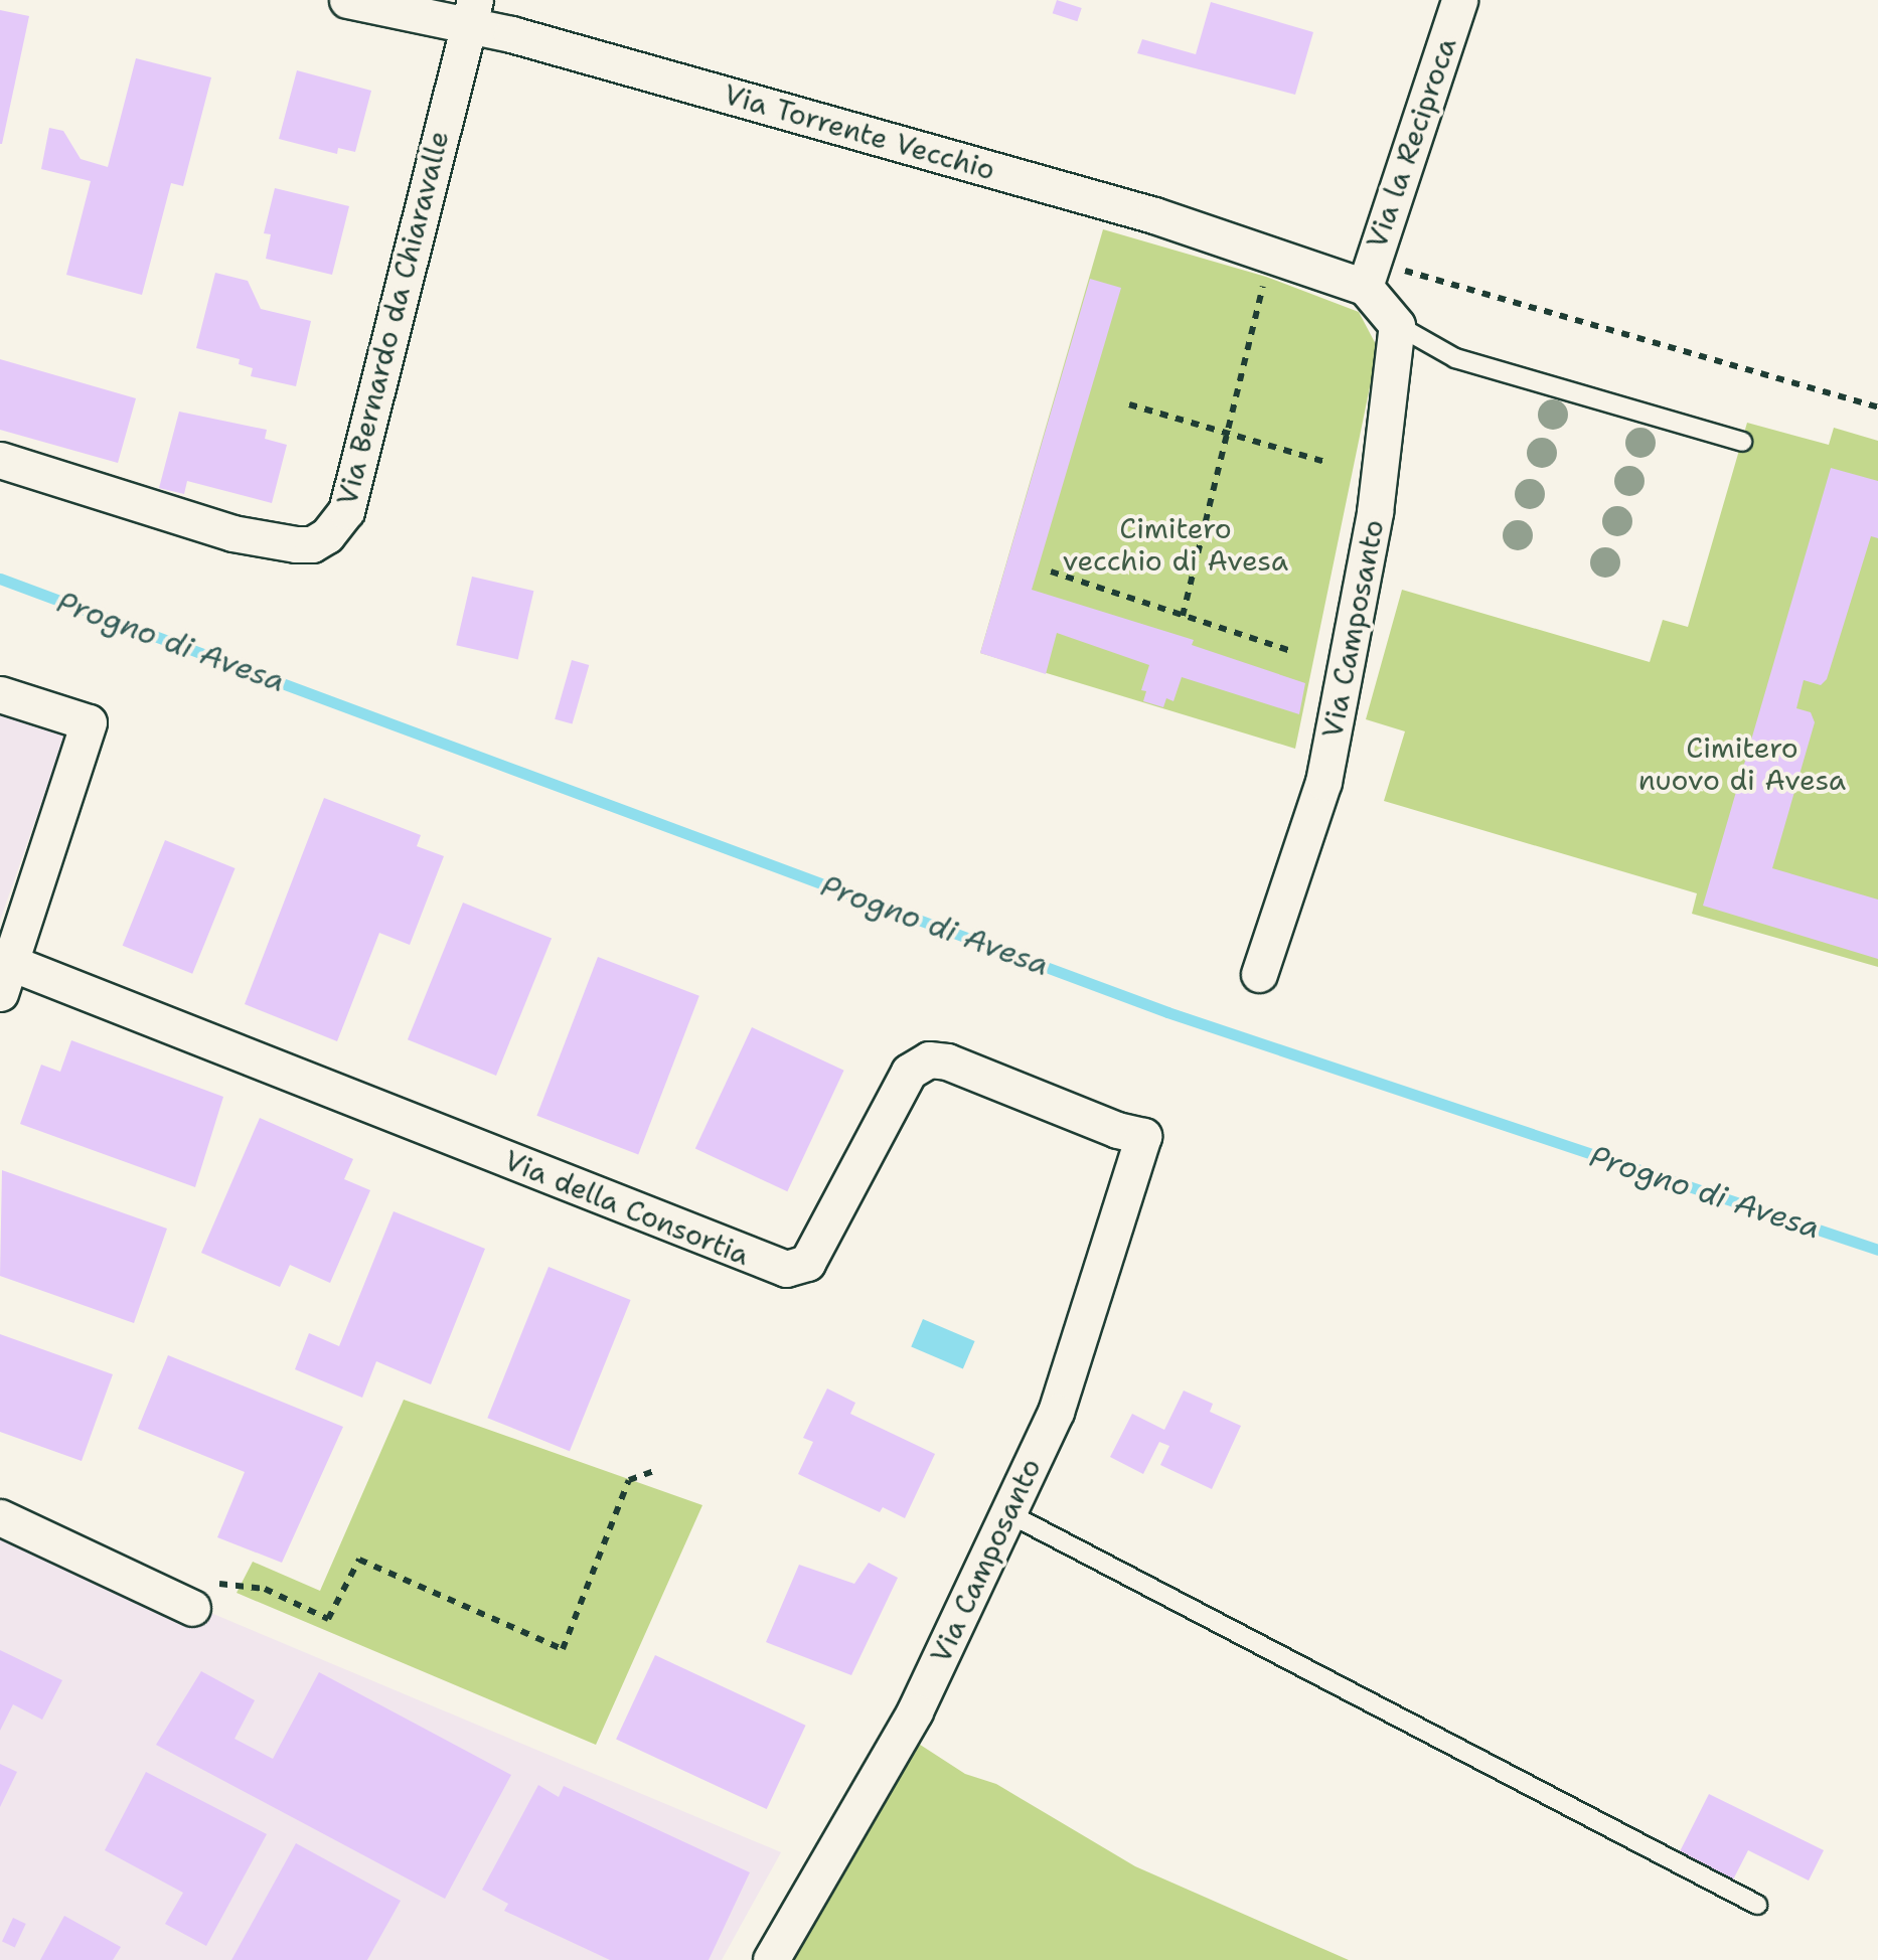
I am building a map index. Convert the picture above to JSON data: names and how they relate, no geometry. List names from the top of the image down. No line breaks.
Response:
{"streets":{"street":["Via Torrente Vecchio","Via la Reciproca","Via Bernardo da Chiaravalle","Via Camposanto","Via della Consortia"]},"crossings":[["Via Torrente Vecchio","Via la Reciproca"],["Via Torrente Vecchio","Via Bernardo da Chiaravalle"],["Via Camposanto","Via della Consortia"]],"water":["Progno di Avesa"],"parks":["Cimitero vecchio di Avesa","Cimitero nuovo di Avesa"]}
